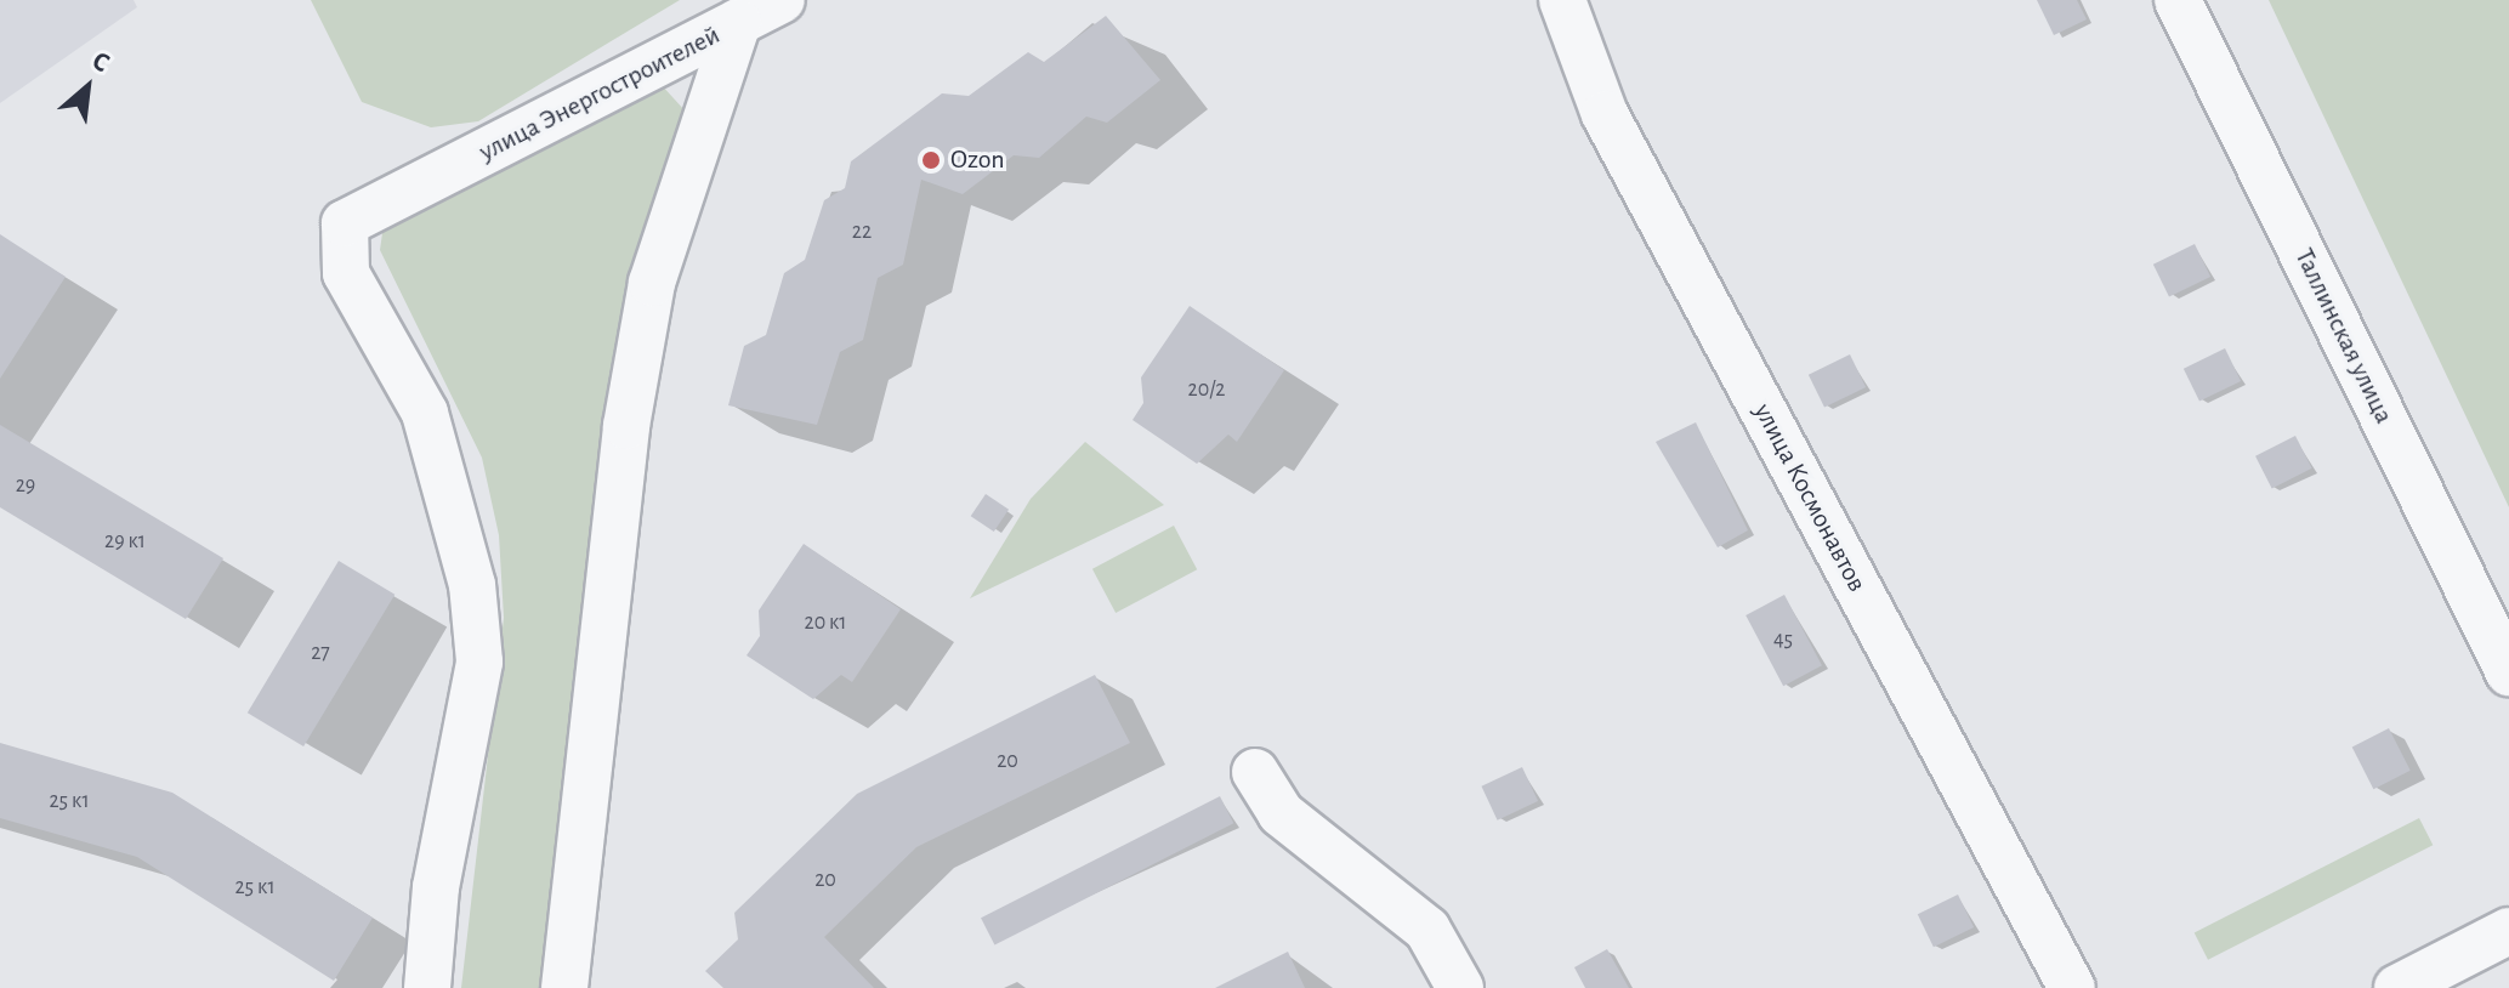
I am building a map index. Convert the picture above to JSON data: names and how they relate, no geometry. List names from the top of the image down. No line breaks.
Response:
{"streets":{"street":["улица Энергостроителей","Таллинская улица","улица Космонавтов"]},"places":["Ozon"],"house_numbers":["22","20/2","29","29 к1","20 к1","45","27","20","25 к1","20","25 к1"],"north":"top right"}
